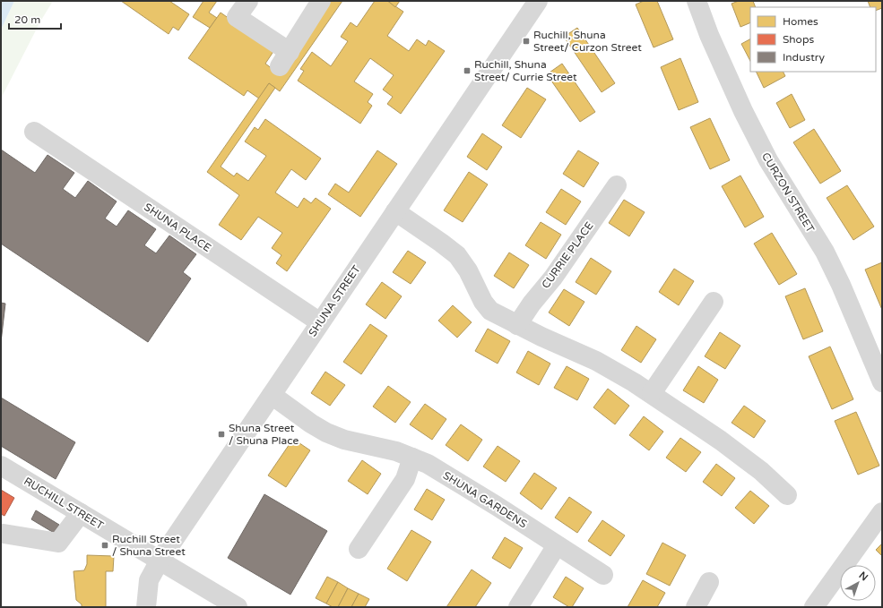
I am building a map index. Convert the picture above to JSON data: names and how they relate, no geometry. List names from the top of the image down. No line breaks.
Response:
{"streets":{"street":["CURZON STREET","SHUNA PLACE","CURRIE PLACE","SHUNA STREET","SHUNA GARDENS","RUCHILL STREET"]},"crossings":[["SHUNA PLACE","SHUNA STREET"],["SHUNA STREET","SHUNA GARDENS"],["SHUNA STREET","RUCHILL STREET"]],"places":{"transit":["Ruchill, Shuna Street/ Curzon Street","Ruchill, Shuna Street/ Currie Street","Shuna Street / Shuna Place","Ruchill Street / Shuna Street"]},"legend":["Homes","Shops","Industry"],"scale_bar":"20 m","north":"top right"}
